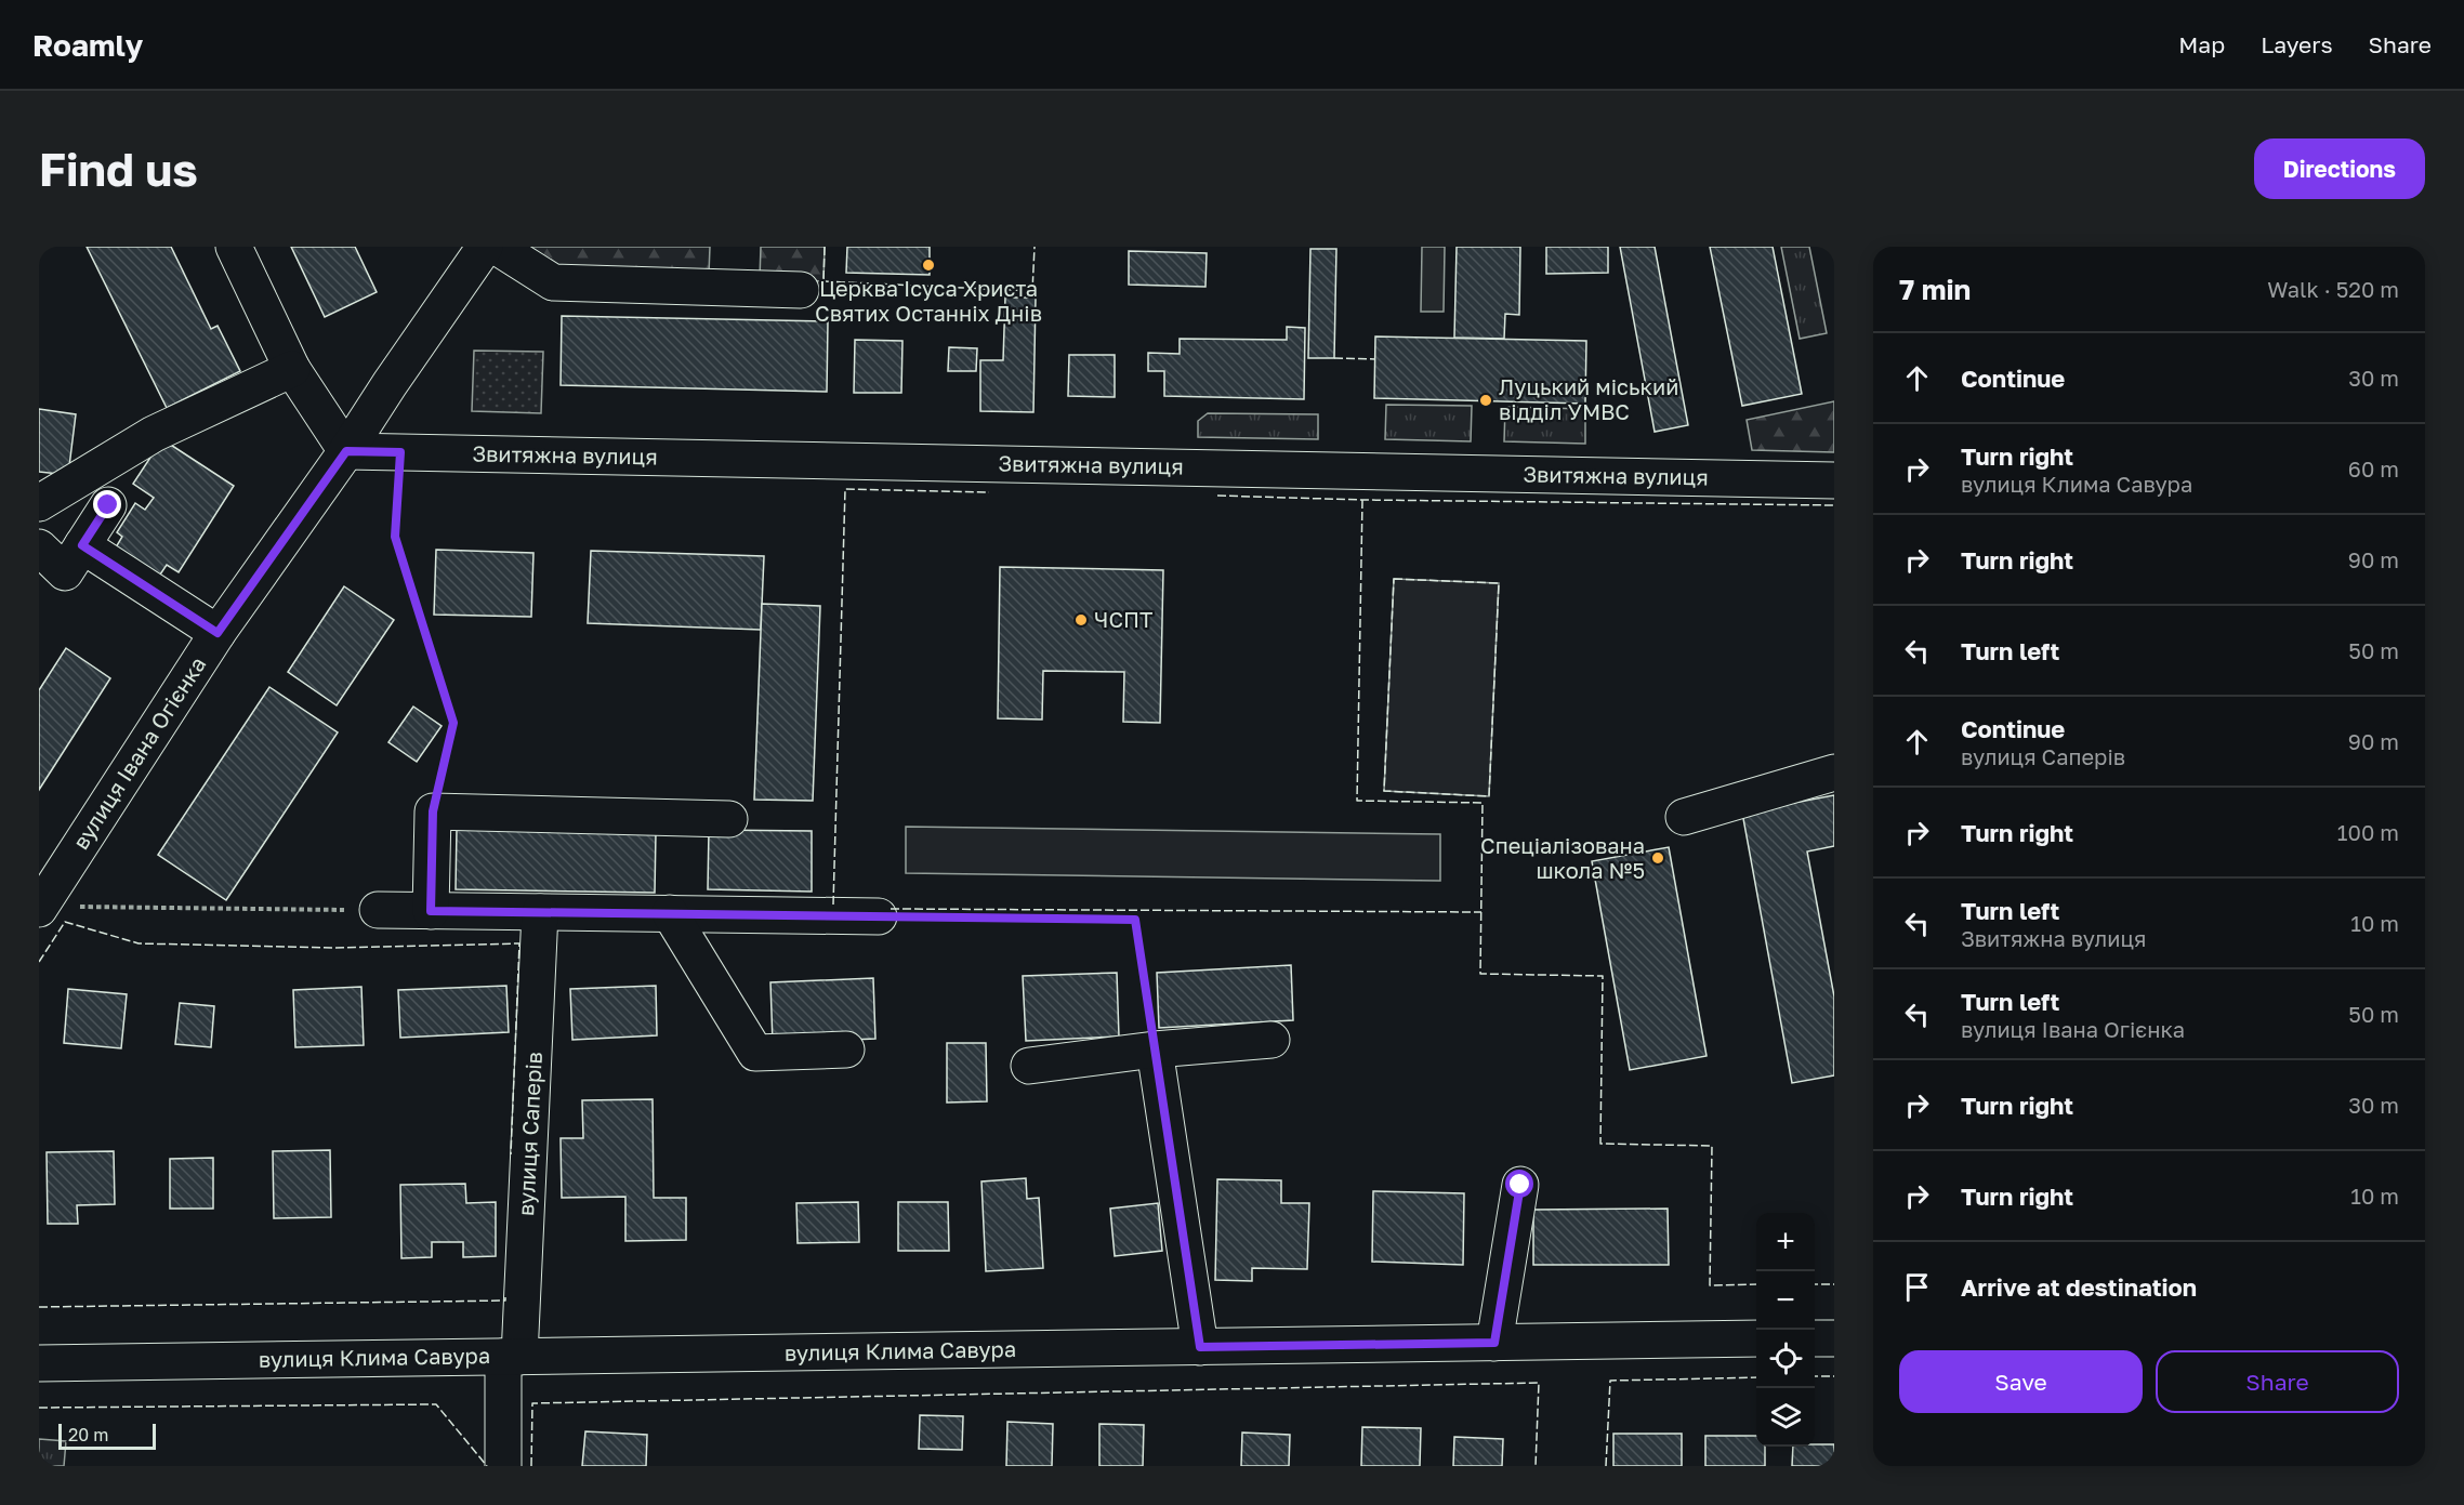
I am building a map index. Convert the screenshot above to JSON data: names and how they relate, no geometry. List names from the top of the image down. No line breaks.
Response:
{"streets":{"street":["Звитяжна вулиця","вулиця Івана Огієнка","вулиця Саперів","вулиця Клима Савура"]},"crossings":[["Звитяжна вулиця","вулиця Івана Огієнка"],["вулиця Саперів","вулиця Клима Савура"]],"places":["Церква Ісуса Христа Святих Останніх Днів","Луцький міський відділ УМВС","ЧСПТ","Спеціалізована школа №5"],"scale_bar":"20 m","page":{"header":"Roamly","nav":["Map","Layers","Share"],"buttons":["Directions",["Save","Share"]],"title":"Find us","heading":["7 min","Walk · 520 m"],"list":[["Continue","30 m"],["Turn right","вулиця Клима Савура","60 m"],["Turn right","90 m"],["Turn left","50 m"],["Continue","вулиця Саперів","90 m"],["Turn right","100 m"],["Turn left","Звитяжна вулиця","10 m"],["Turn left","вулиця Івана Огієнка","50 m"],["Turn right","30 m"],["Turn right","10 m"],"Arrive at destination"],"map_buttons":["+","−"],"scale":"20 m"}}
